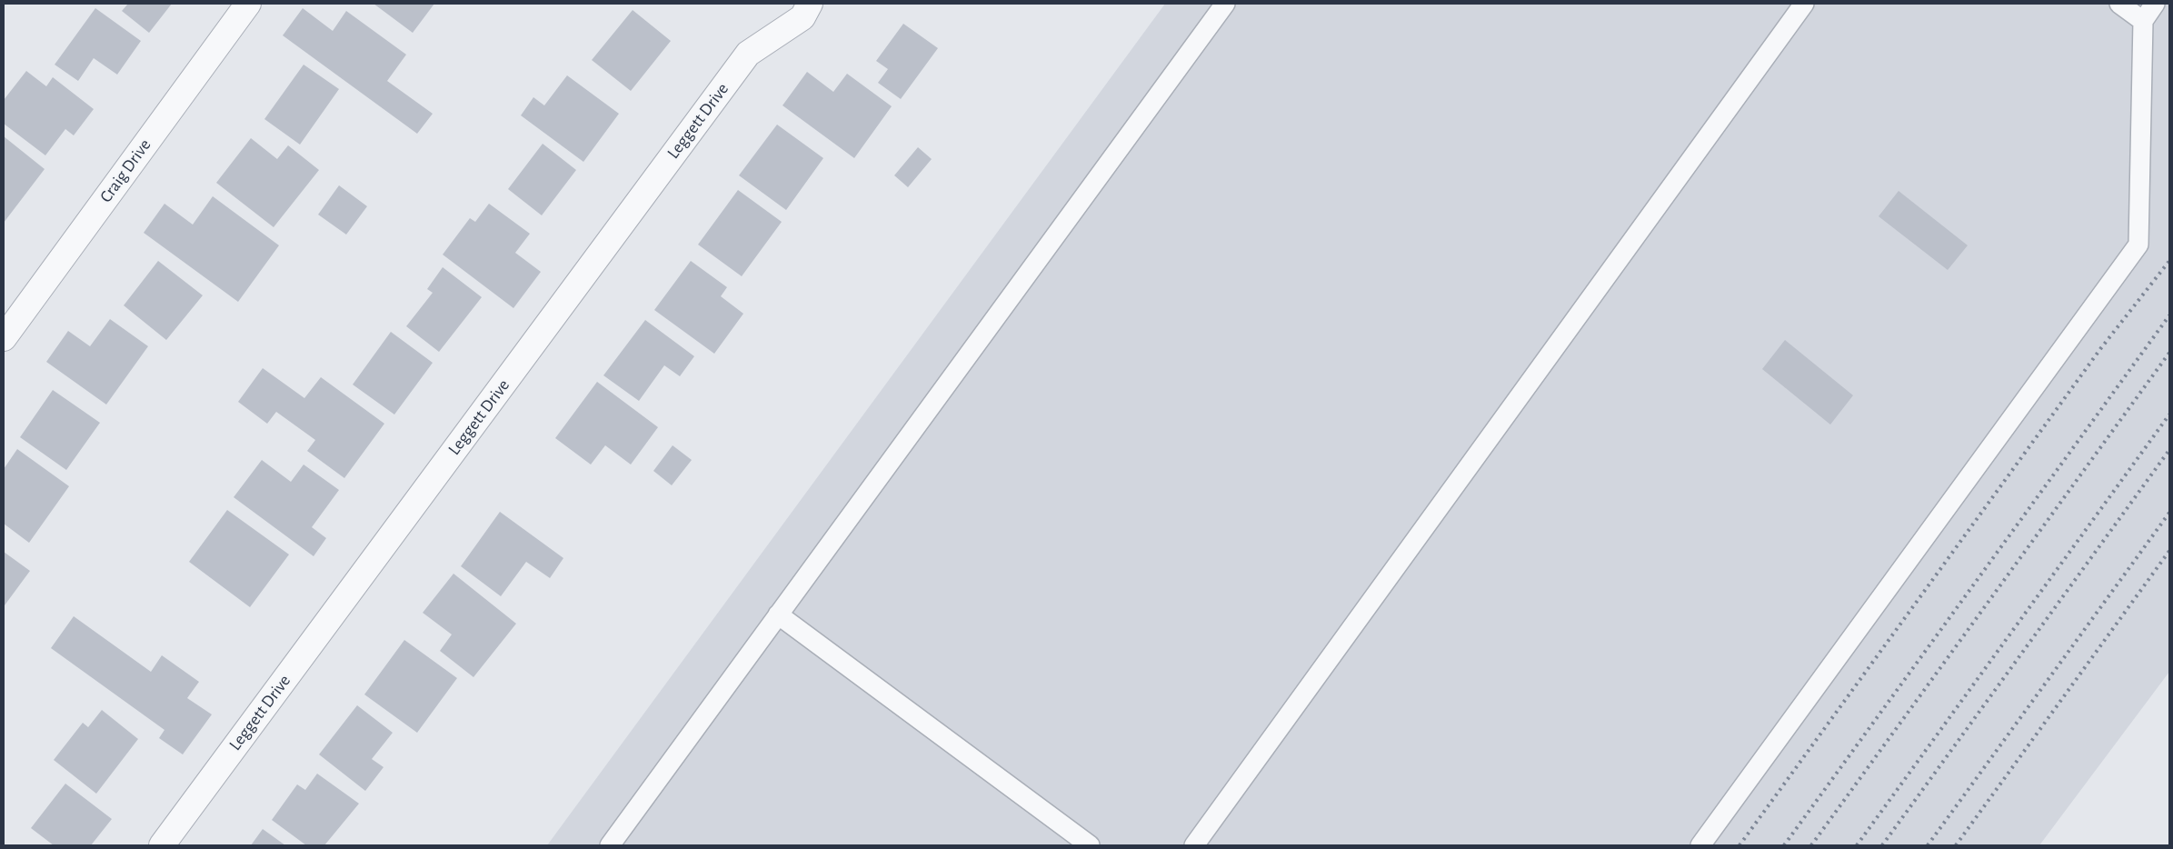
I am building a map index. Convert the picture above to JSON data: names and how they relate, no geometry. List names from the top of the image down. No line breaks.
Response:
{"streets":{"street":["Leggett Drive","Craig Drive"]}}
